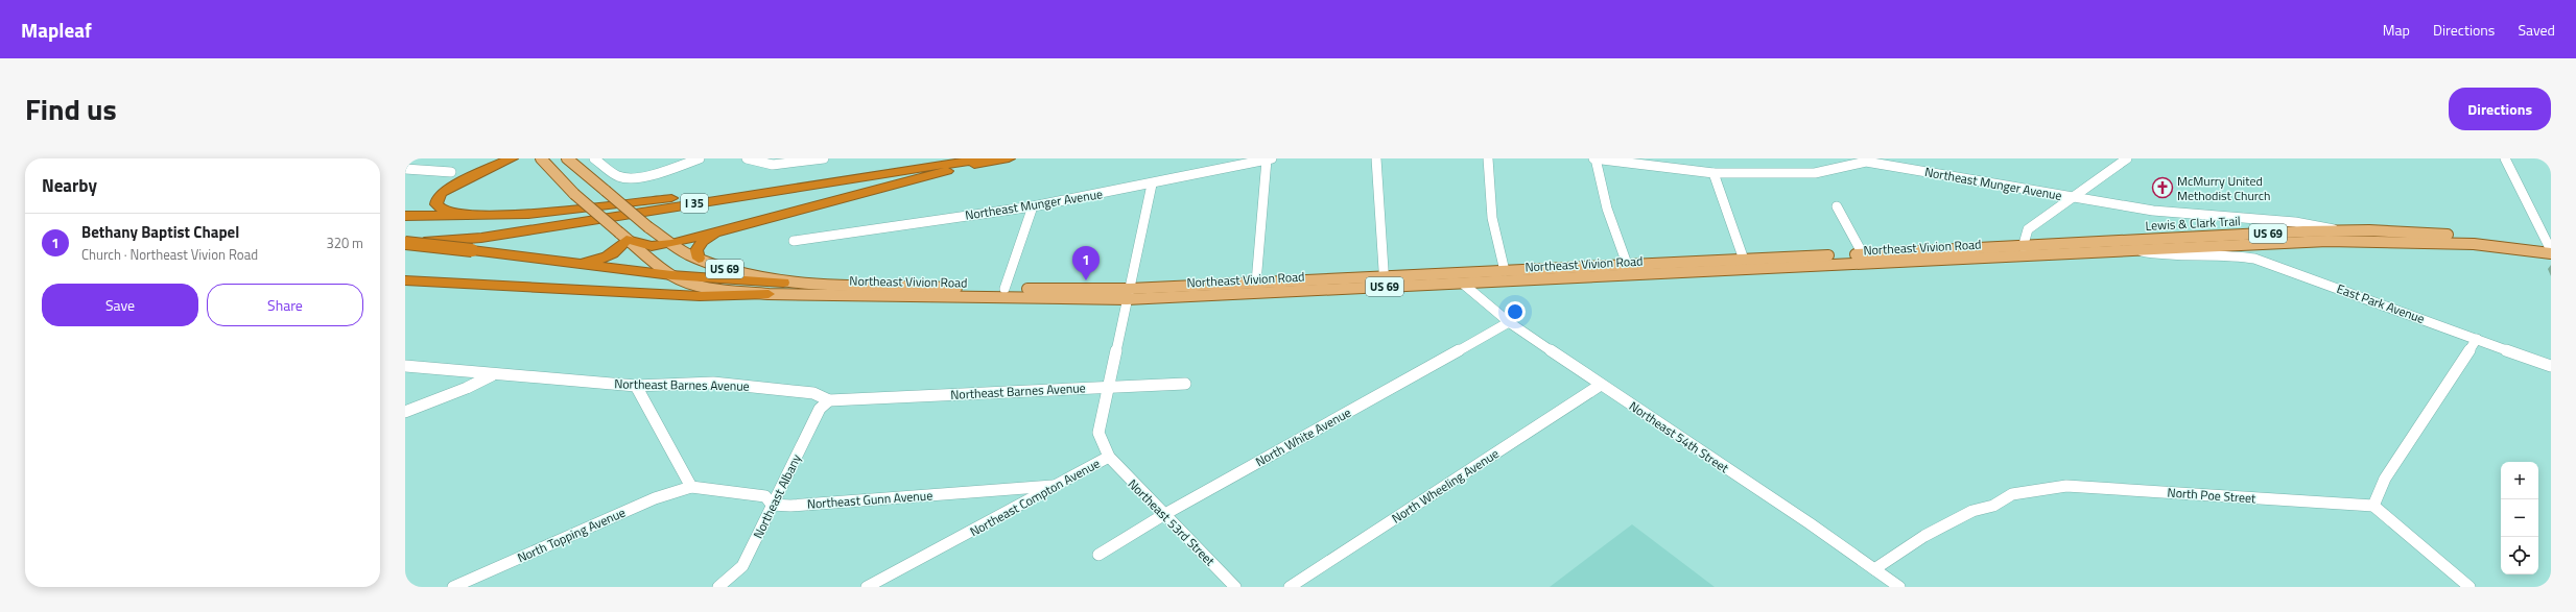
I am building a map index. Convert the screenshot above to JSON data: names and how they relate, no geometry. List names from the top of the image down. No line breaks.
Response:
{"streets":{"highway":["I 35"],"main road":["Lewis & Clark Trail","US 69","Northeast Vivion Road"],"street":["Northeast Munger Avenue","East Park Avenue","Northeast Barnes Avenue","North White Avenue","Northeast 54th Street","North Wheeling Avenue","North Poe Street","Northeast Albany","Northeast Compton Avenue","Northeast Gunn Avenue","Northeast 53rd Street","North Topping Avenue"]},"crossings":[["Northeast Munger Avenue","Lewis & Clark Trail"],["Northeast Munger Avenue","Northeast Compton Avenue"],["Lewis & Clark Trail","Northeast Vivion Road"],["Lewis & Clark Trail","East Park Avenue"],["Northeast Vivion Road","Northeast 54th Street"],["Northeast Vivion Road","Northeast Compton Avenue"],["Northeast Barnes Avenue","Northeast Albany"],["Northeast Barnes Avenue","Northeast Compton Avenue"],["North White Avenue","Northeast 54th Street"],["North White Avenue","Northeast 53rd Street"],["Northeast 54th Street","North Wheeling Avenue"],["Northeast 54th Street","North Poe Street"],["Northeast Albany","Northeast Gunn Avenue"],["Northeast Compton Avenue","Northeast Gunn Avenue"],["Northeast Compton Avenue","Northeast 53rd Street"]],"places":{"church":["McMurry United Methodist Church"]},"page":{"header":"Mapleaf","nav":["Map","Directions","Saved"],"title":"Find us","buttons":["Directions",["Save","Share"]],"heading":"Nearby","list":[{"mark":"1","name":"Bethany Baptist Chapel","note":"Church · Northeast Vivion Road","value":"320 m"}],"pins":"1","map_buttons":["+","−"]}}
